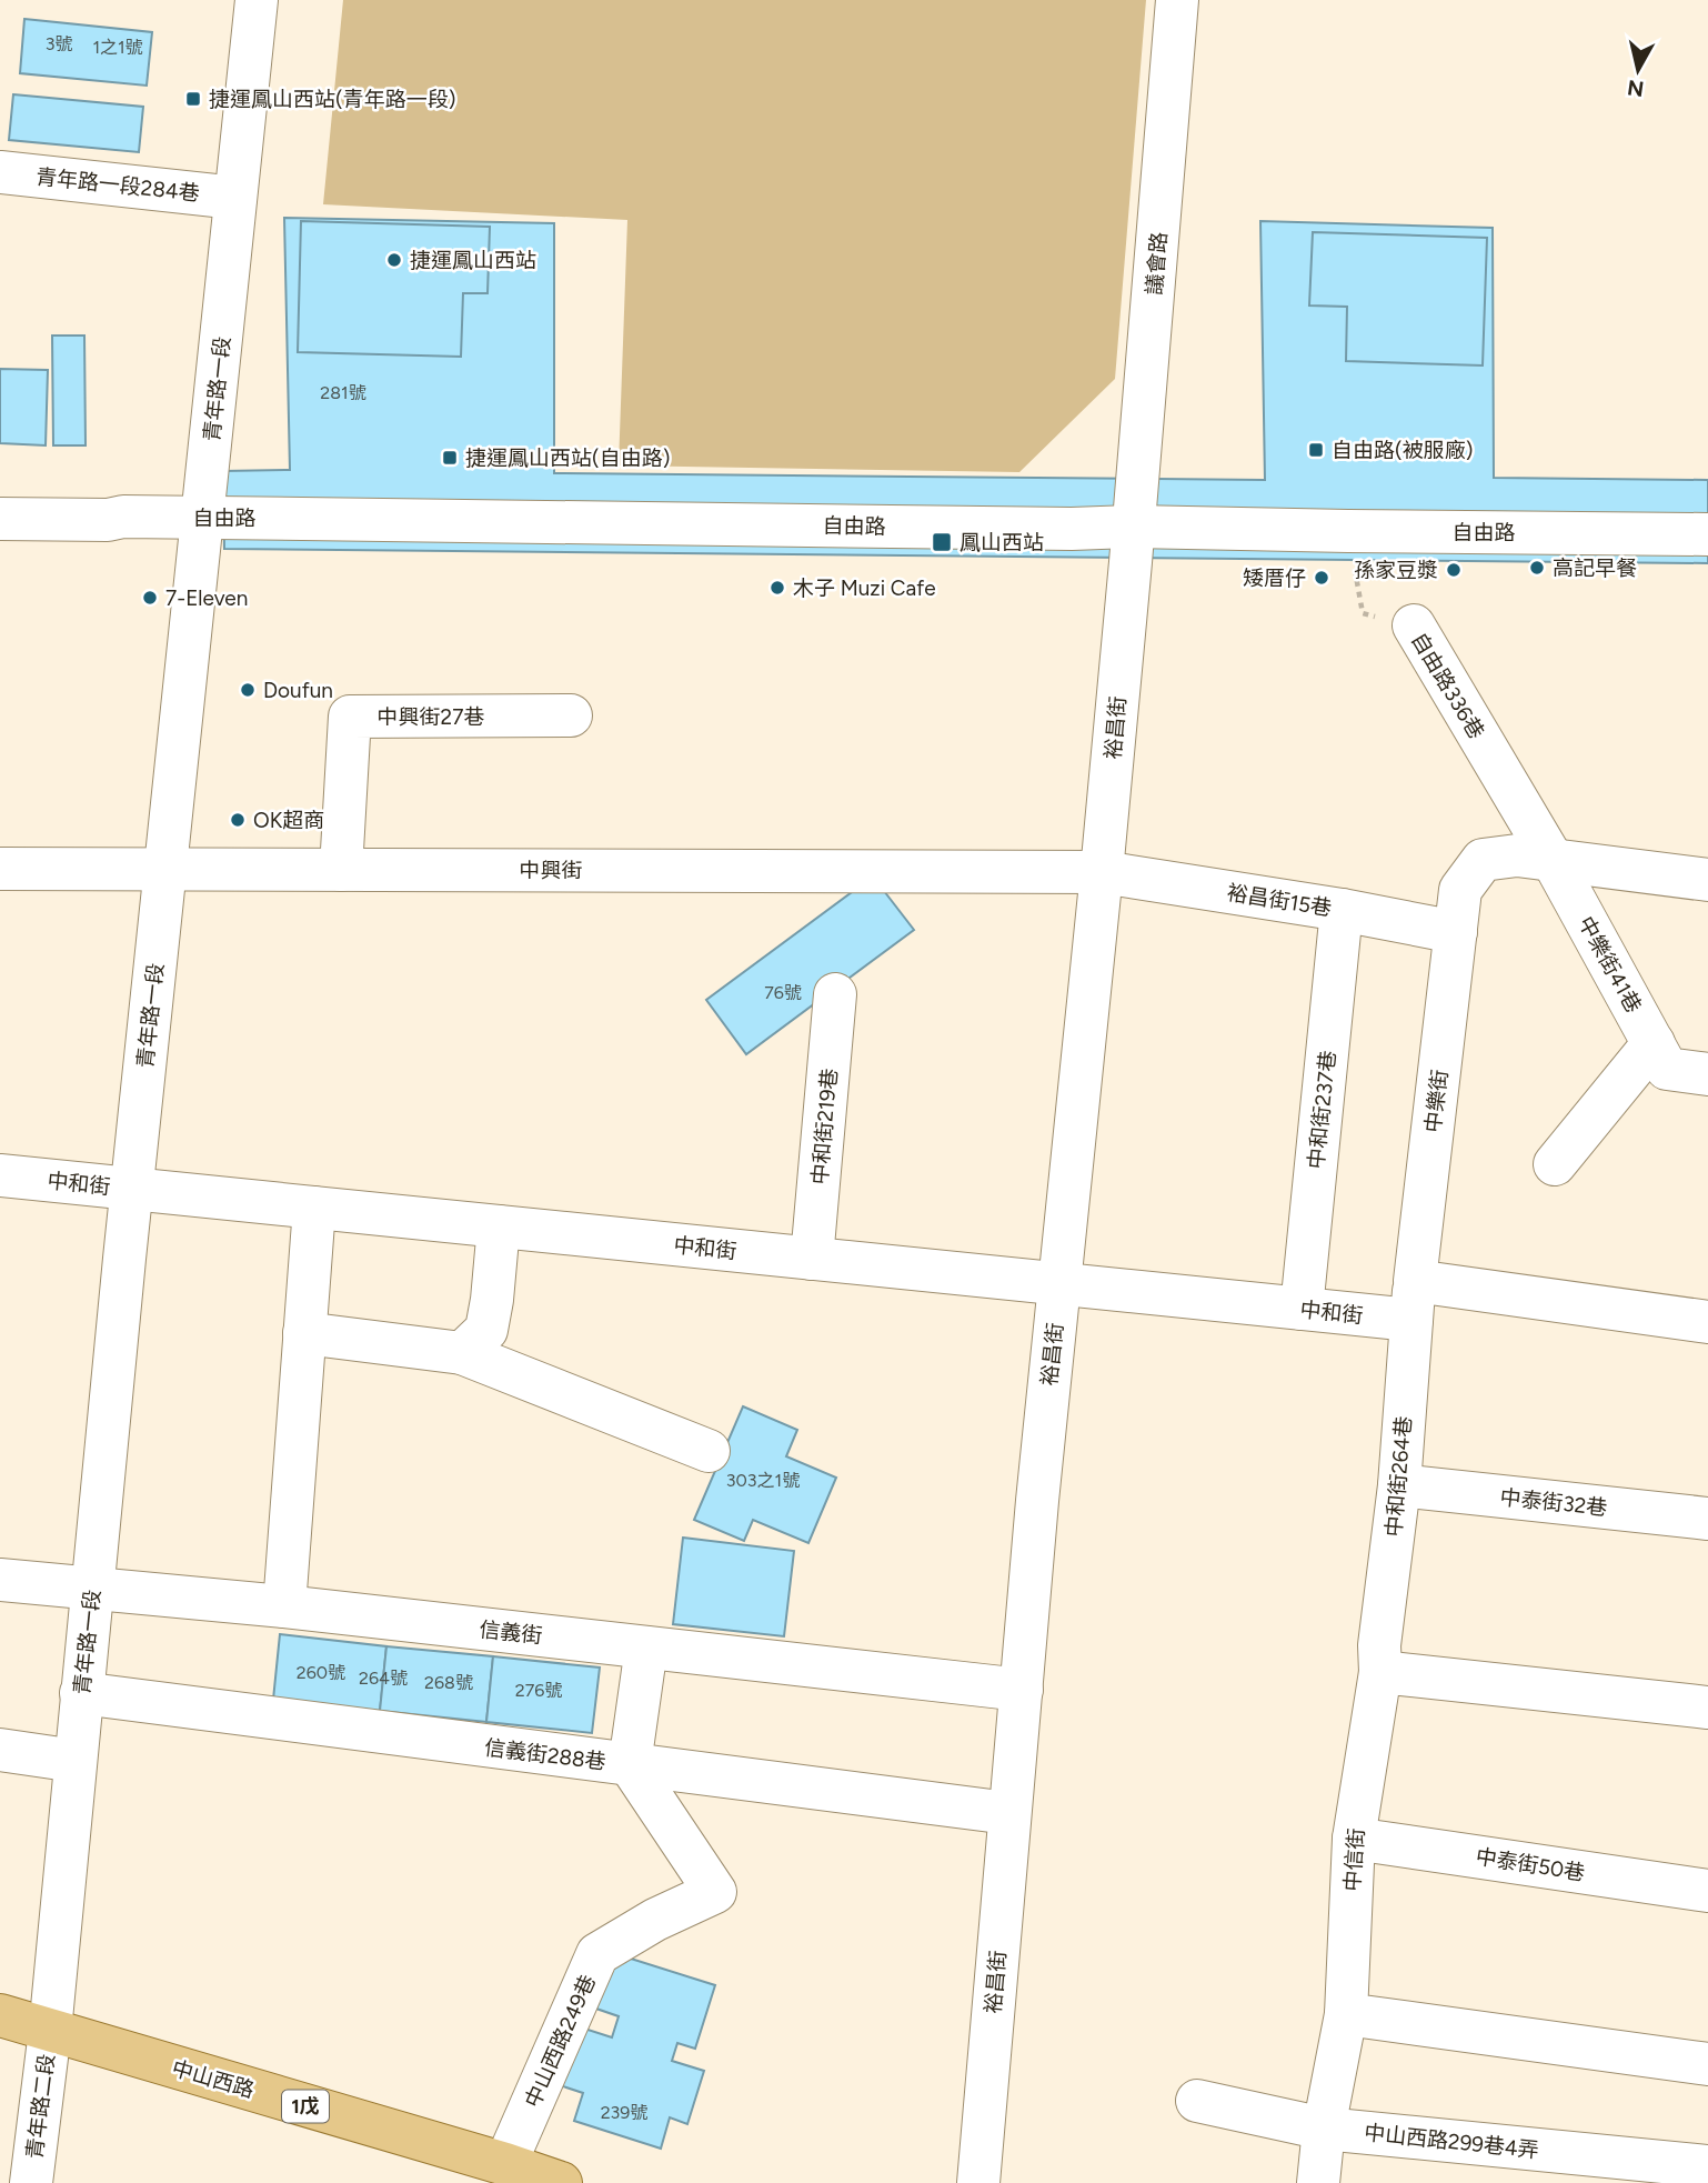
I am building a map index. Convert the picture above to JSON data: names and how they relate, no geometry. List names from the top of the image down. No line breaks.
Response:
{"streets":{"main road":["中山西路","1戊"],"street":["青年路一段284巷","議會路","青年路一段","自由路","自由路336巷","中興街27巷","裕昌街","中興街","裕昌街15巷","中樂街41巷","中樂街","中和街237巷","中和街219巷","中和街","中和街264巷","中泰街32巷","信義街","信義街288巷","中信街","中泰街50巷","中山西路249巷","青年路二段","中山西路299巷4弄"]},"crossings":[["青年路一段284巷","青年路一段"],["議會路","自由路"],["議會路","裕昌街"],["青年路一段","自由路"],["青年路一段","中興街"],["青年路一段","中和街"],["青年路一段","信義街"],["青年路一段","信義街288巷"],["青年路一段","中山西路"],["青年路一段","青年路二段"],["自由路","自由路336巷"],["自由路","裕昌街"],["自由路336巷","中樂街41巷"],["自由路336巷","中樂街"],["中興街27巷","中興街"],["裕昌街","中興街"],["裕昌街","裕昌街15巷"],["裕昌街","中和街"],["裕昌街","信義街"],["裕昌街","信義街288巷"],["中興街","裕昌街15巷"],["裕昌街15巷","中樂街"],["裕昌街15巷","中和街237巷"],["中樂街41巷","中樂街"],["中樂街","中和街"],["中樂街","中和街264巷"],["中和街237巷","中和街"],["中和街219巷","中和街"],["中和街","中和街264巷"],["中和街264巷","中泰街32巷"],["中和街264巷","中信街"],["信義街288巷","中山西路249巷"],["中信街","中泰街50巷"],["中信街","中山西路299巷4弄"],["中山西路249巷","中山西路"],["中山西路","青年路二段"]],"places":{"transit":["捷運鳳山西站(青年路一段)","自由路(被服廠)","捷運鳳山西站(自由路)","鳳山西站"],"other":["捷運鳳山西站","高記早餐","孫家豆漿","矮厝仔","木子 Muzi Cafe","7-Eleven","Doufun","OK超商"]},"house_numbers":["3號","1之1號","281號","76號","303之1號","260號","264號","268號","276號","239號"],"north":"bottom"}
